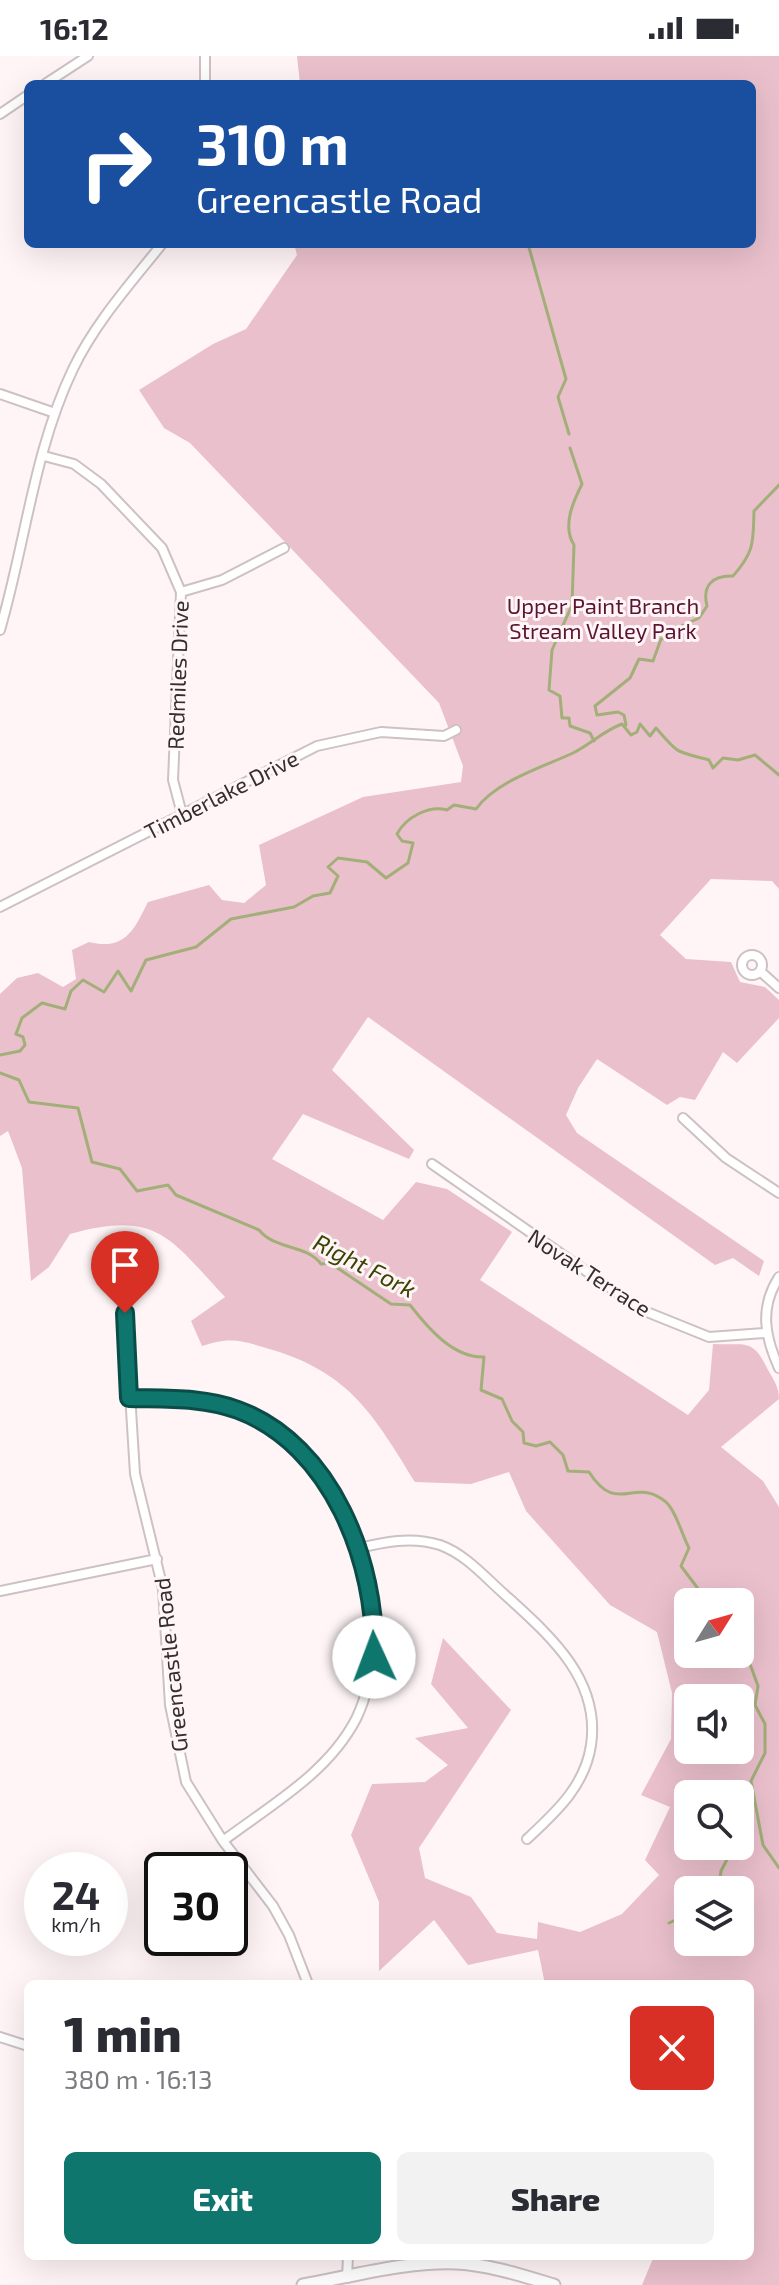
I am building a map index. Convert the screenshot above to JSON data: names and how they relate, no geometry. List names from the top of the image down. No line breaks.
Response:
{"streets":{"street":["Redmiles Drive","Timberlake Drive","Novak Terrace","Greencastle Road"]},"crossings":[["Redmiles Drive","Timberlake Drive"]],"water":["Right Fork"],"parks":["Upper Paint Branch Stream Valley Park"],"north":"top right","page":{"status":"16:12","turn":["310 m","Greencastle Road"],"speed":"24 km/h","limit":"30","heading":["1 min","380 m · 16:13"],"buttons":["Exit","Share"]}}
